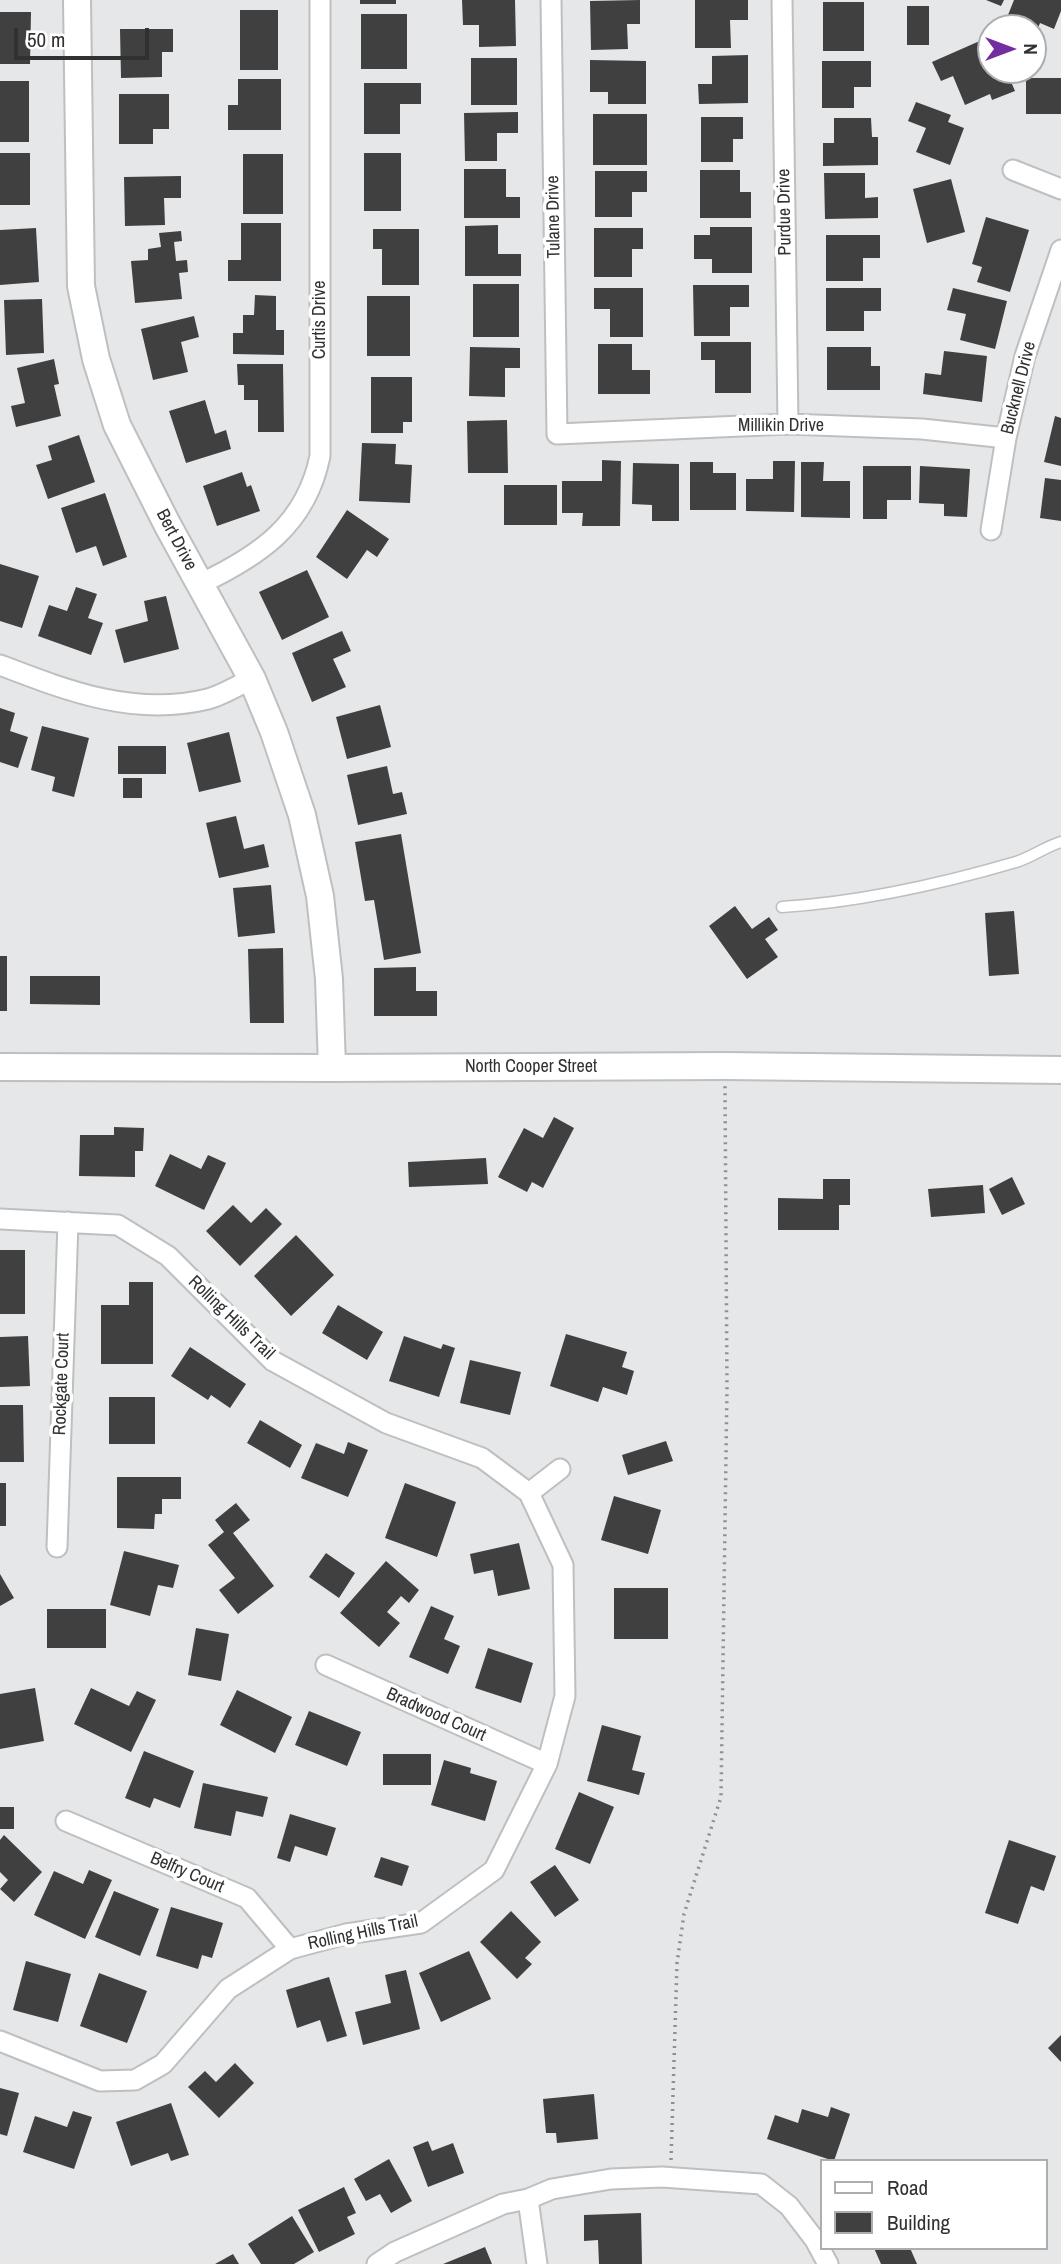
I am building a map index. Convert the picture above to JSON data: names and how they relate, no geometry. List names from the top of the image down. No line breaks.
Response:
{"streets":{"street":["Purdue Drive","Tulane Drive","Curtis Drive","Bucknell Drive","Millikin Drive","Bert Drive","North Cooper Street","Rolling Hills Trail","Rockgate Court","Bradwood Court","Belfry Court"]},"crossings":[["Purdue Drive","Millikin Drive"],["Tulane Drive","Millikin Drive"],["Curtis Drive","Bert Drive"],["Bucknell Drive","Millikin Drive"],["Bert Drive","North Cooper Street"],["Rolling Hills Trail","Rockgate Court"],["Rolling Hills Trail","Bradwood Court"],["Rolling Hills Trail","Belfry Court"]],"legend":["Road","Building"],"scale_bar":"50 m","north":"right"}
